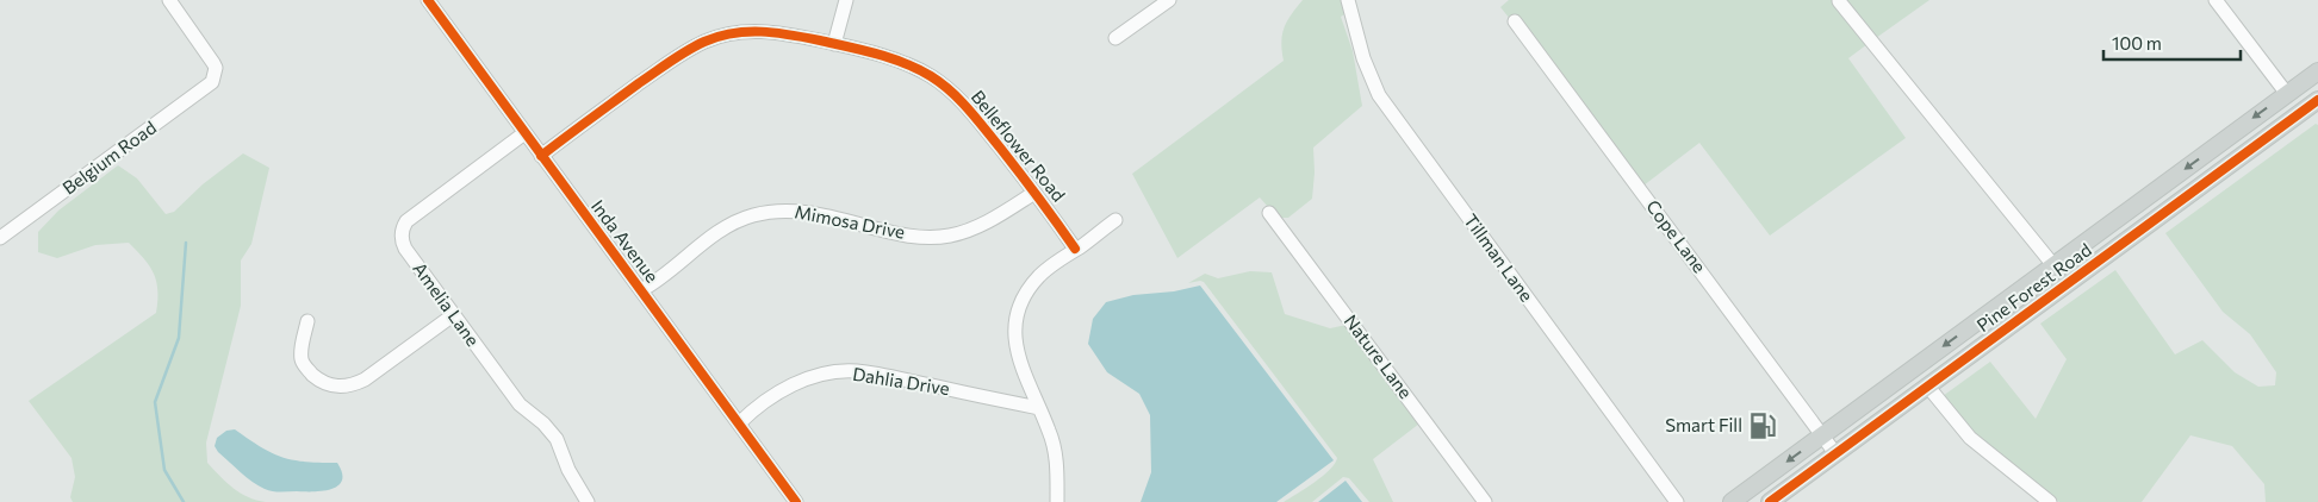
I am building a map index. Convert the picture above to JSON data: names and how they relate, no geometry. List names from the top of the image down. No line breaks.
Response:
{"streets":{"main road":["Pine Forest Road"],"street":["Belleflower Road","Belgium Road","Mimosa Drive","Cope Lane","Inda Avenue","Tillman Lane","Amelia Lane","Nature Lane","Dahlia Drive"]},"crossings":[["Belleflower Road","Mimosa Drive"],["Belleflower Road","Inda Avenue"],["Mimosa Drive","Inda Avenue"],["Cope Lane","Pine Forest Road"],["Inda Avenue","Amelia Lane"],["Inda Avenue","Dahlia Drive"]],"places":{"fuel station":["Smart Fill"]},"scale_bar":"100 m"}
